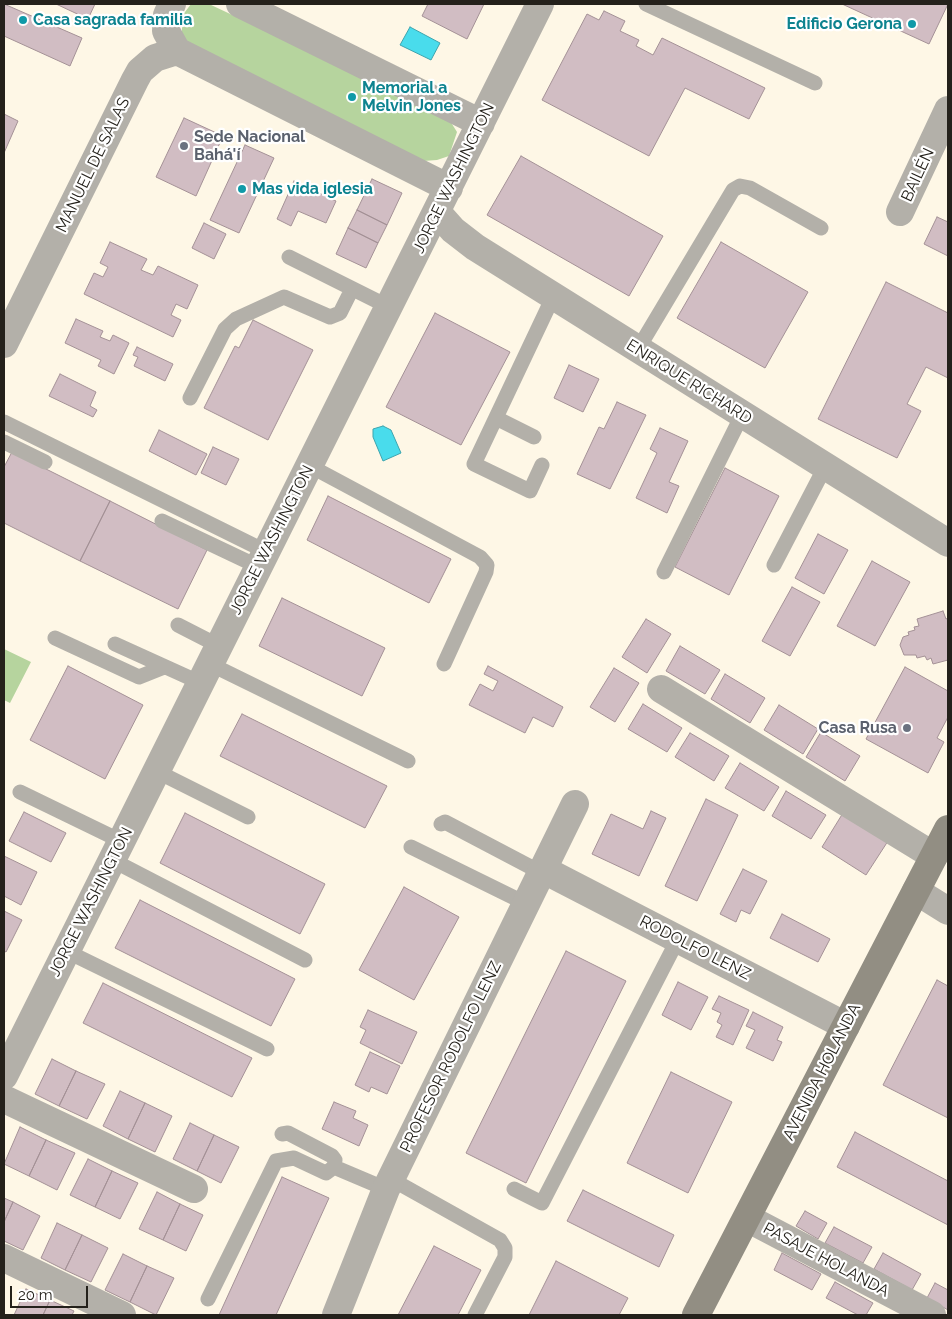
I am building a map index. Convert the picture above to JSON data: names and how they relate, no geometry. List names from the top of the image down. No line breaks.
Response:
{"streets":{"street":["MANUEL DE SALAS","BAILÉN","JORGE WASHINGTON","ENRIQUE RICHARD","RODOLFO LENZ","PROFESOR RODOLFO LENZ","AVENIDA HOLANDA","PASAJE HOLANDA"]},"crossings":[["JORGE WASHINGTON","ENRIQUE RICHARD"],["RODOLFO LENZ","PROFESOR RODOLFO LENZ"],["RODOLFO LENZ","AVENIDA HOLANDA"],["AVENIDA HOLANDA","PASAJE HOLANDA"]],"places":["Casa sagrada familia","Edificio Gerona","Memorial a Melvin Jones","Sede Nacional Bahá'í","Mas vida iglesia","Casa Rusa"],"scale_bar":"20 m"}
